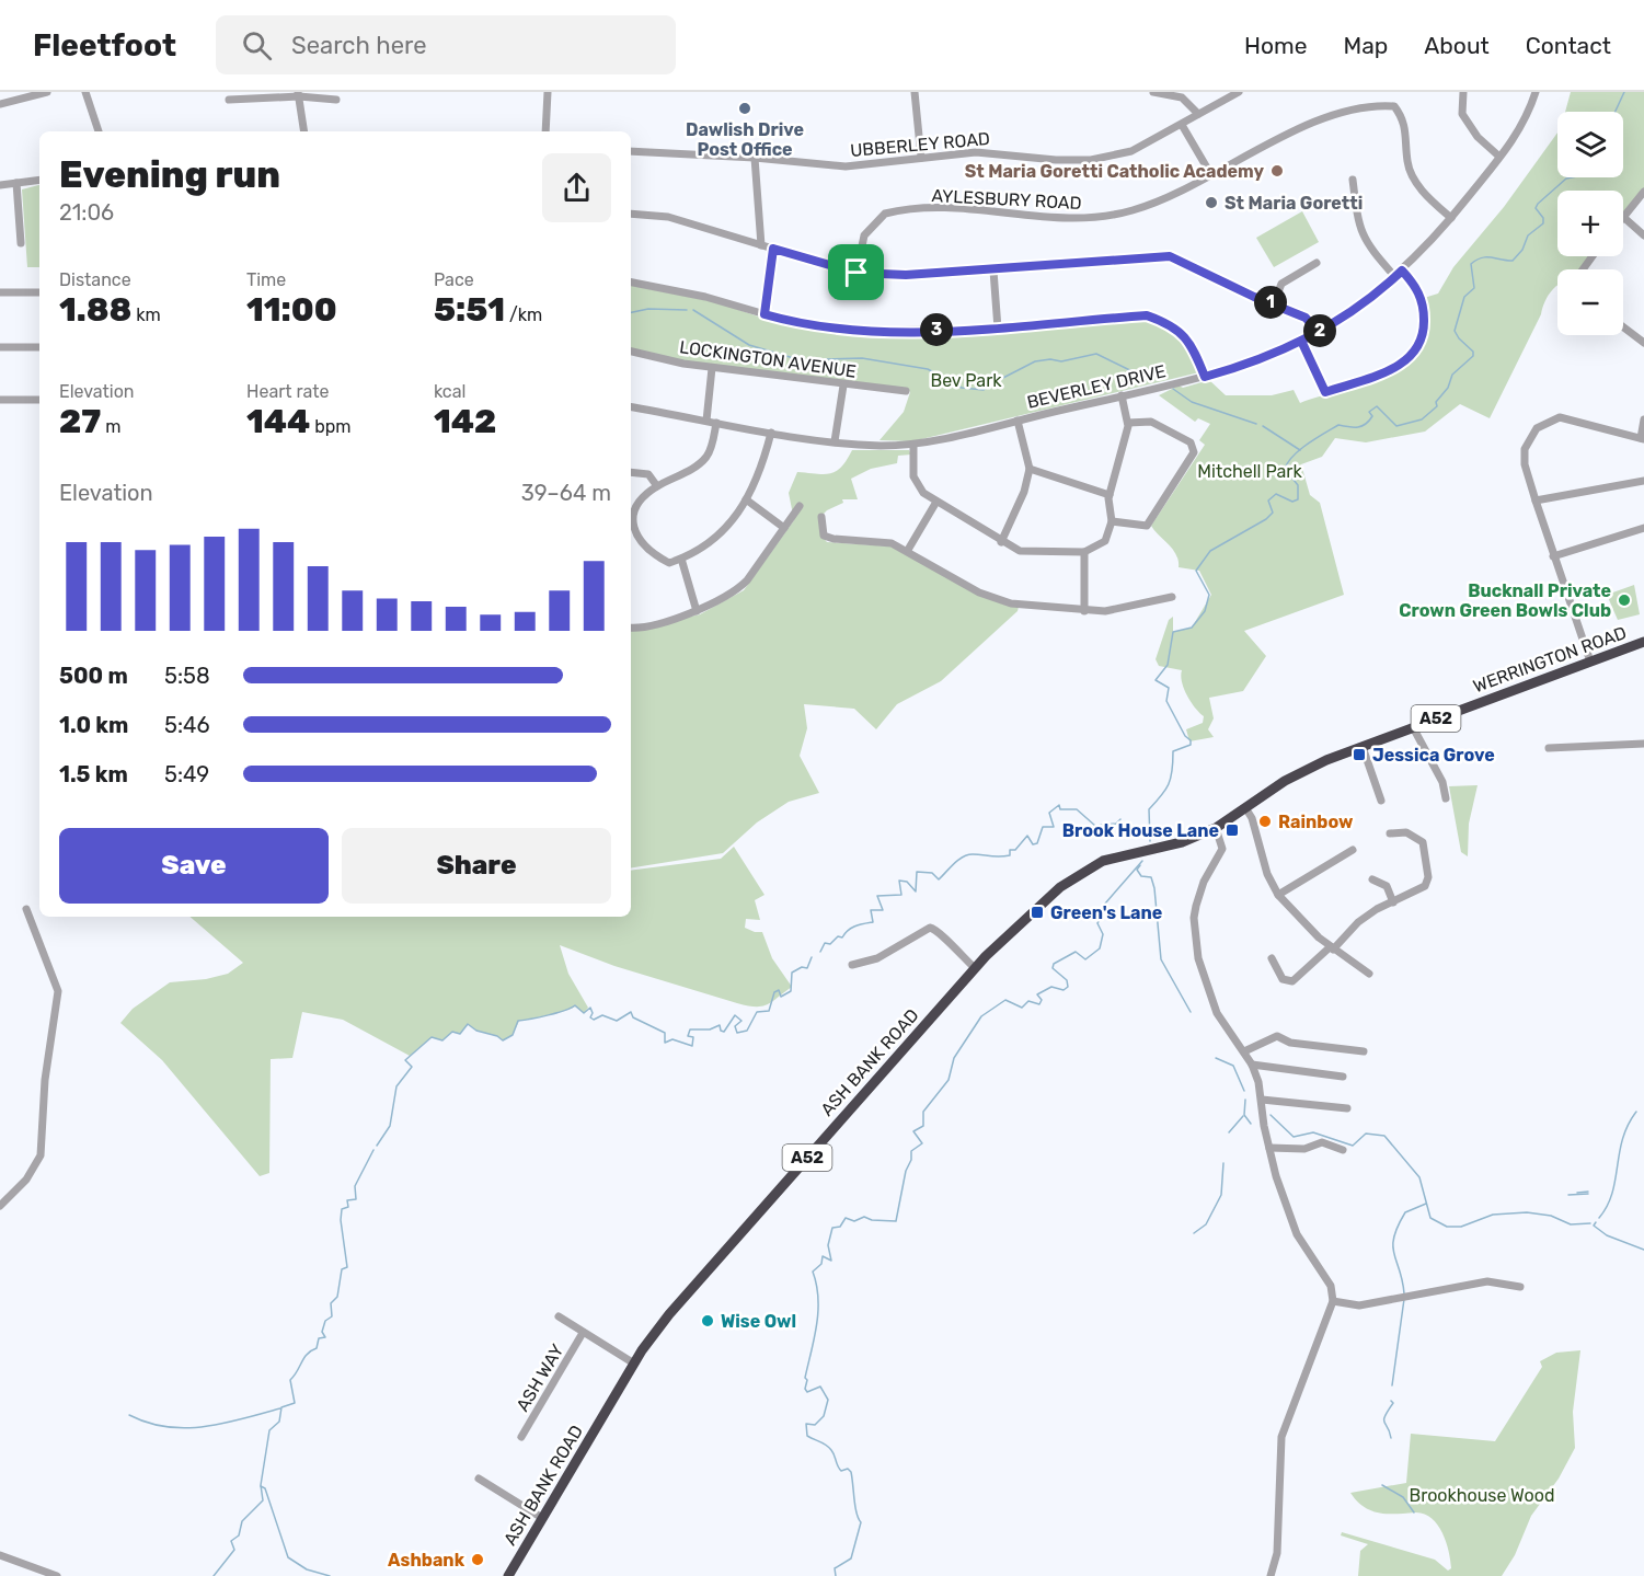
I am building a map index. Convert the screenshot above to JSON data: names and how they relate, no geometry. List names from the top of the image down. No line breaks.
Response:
{"streets":{"highway":["WERRINGTON ROAD","A52","ASH BANK ROAD"],"street":["UBBERLEY ROAD","AYLESBURY ROAD","LOCKINGTON AVENUE","BEVERLEY DRIVE","ASH WAY"]},"crossings":[["AYLESBURY ROAD","BEVERLEY DRIVE"],["WERRINGTON ROAD","ASH BANK ROAD"]],"parks":["Bev Park","Mitchell Park","Brookhouse Wood"],"places":{"other":["Dawlish Drive Post Office","St Maria Goretti Catholic Academy","St Maria Goretti","Bucknall Private Crown Green Bowls Club","Rainbow","Wise Owl","Ashbank"],"transit":["Jessica Grove","Brook House Lane","Green's Lane"]},"page":{"header":"Fleetfoot","search":"Search here","nav":["Home","Map","About","Contact"],"map_buttons":["+","−"],"heading":["Evening run","21:06"],"stats":[["Distance","1.88 km"],["Time","11:00"],["Pace","5:51 /km"],["Elevation","27 m"],["Heart rate","144 bpm"],["kcal","142"]],"pins":["1","3","2"],"chart":["Elevation","39–64 m"],"list":[{"name":"500 m","note":"5:58"},{"name":"1.0 km","note":"5:46"},{"name":"1.5 km","note":"5:49"}],"buttons":["Save","Share"]}}
